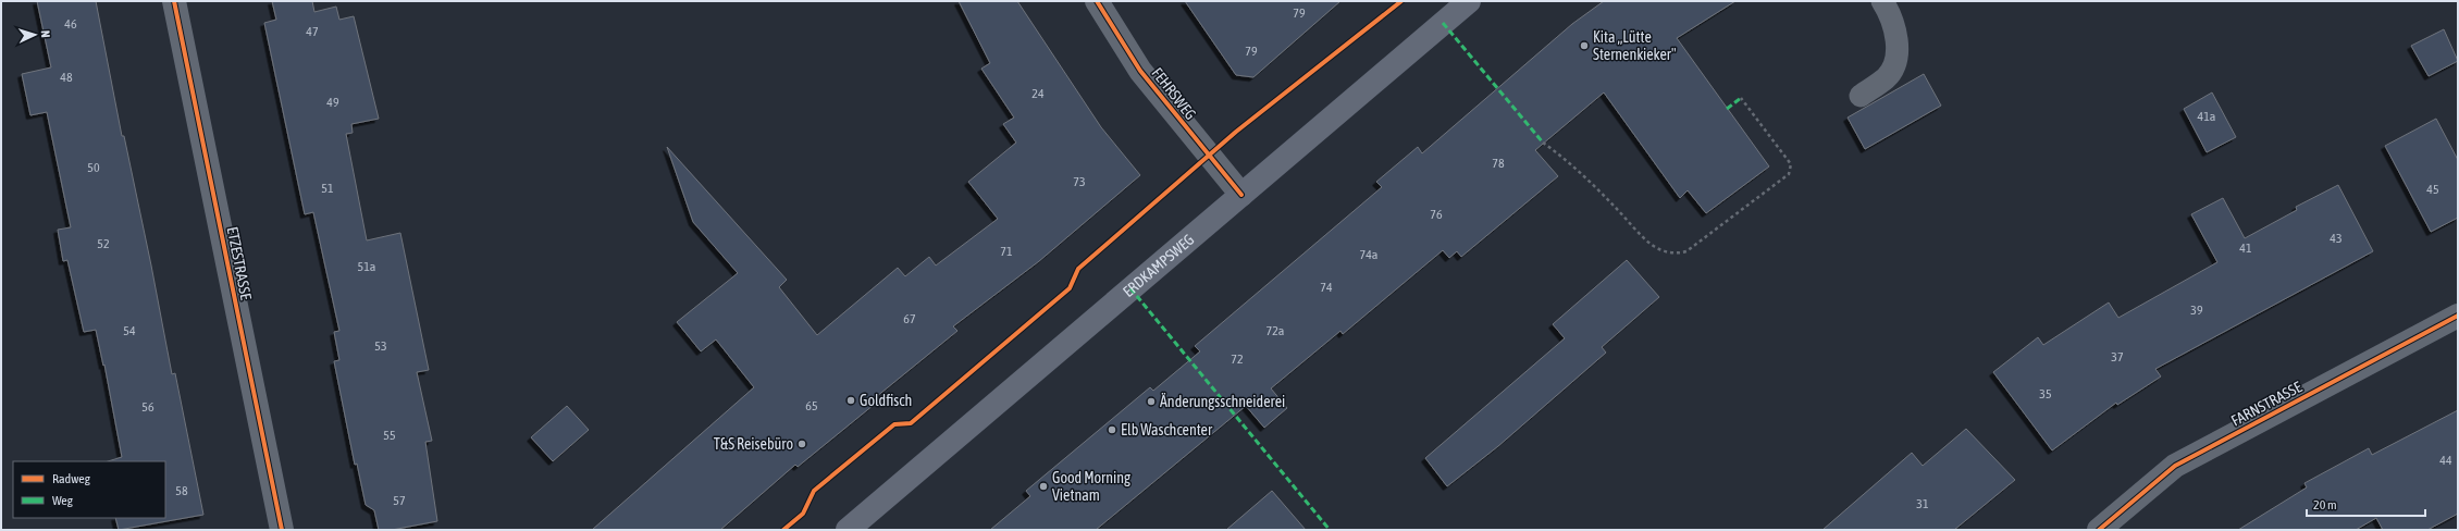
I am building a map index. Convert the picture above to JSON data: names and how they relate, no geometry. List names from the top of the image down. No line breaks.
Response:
{"streets":{"main road":["ERDKAMPSWEG"],"street":["FEHRSWEG","ETZESTRASSE","FARNSTRASSE"]},"crossings":[["FEHRSWEG","ERDKAMPSWEG"]],"places":["Kita „Lütte Sternenkieker\"","Goldfisch","Änderungsschneiderei","Elb Waschcenter","T&S Reisebüro","Good Morning Vietnam"],"house_numbers":["79","46","47","79","48","24","49","41a","78","50","73","51","45","76","43","52","41","71","74a","51a","74","39","67","54","72a","53","37","72","35","65","56","55","44","58","57","31"],"legend":["Radweg","Weg"],"scale_bar":"20 m","north":"right"}
